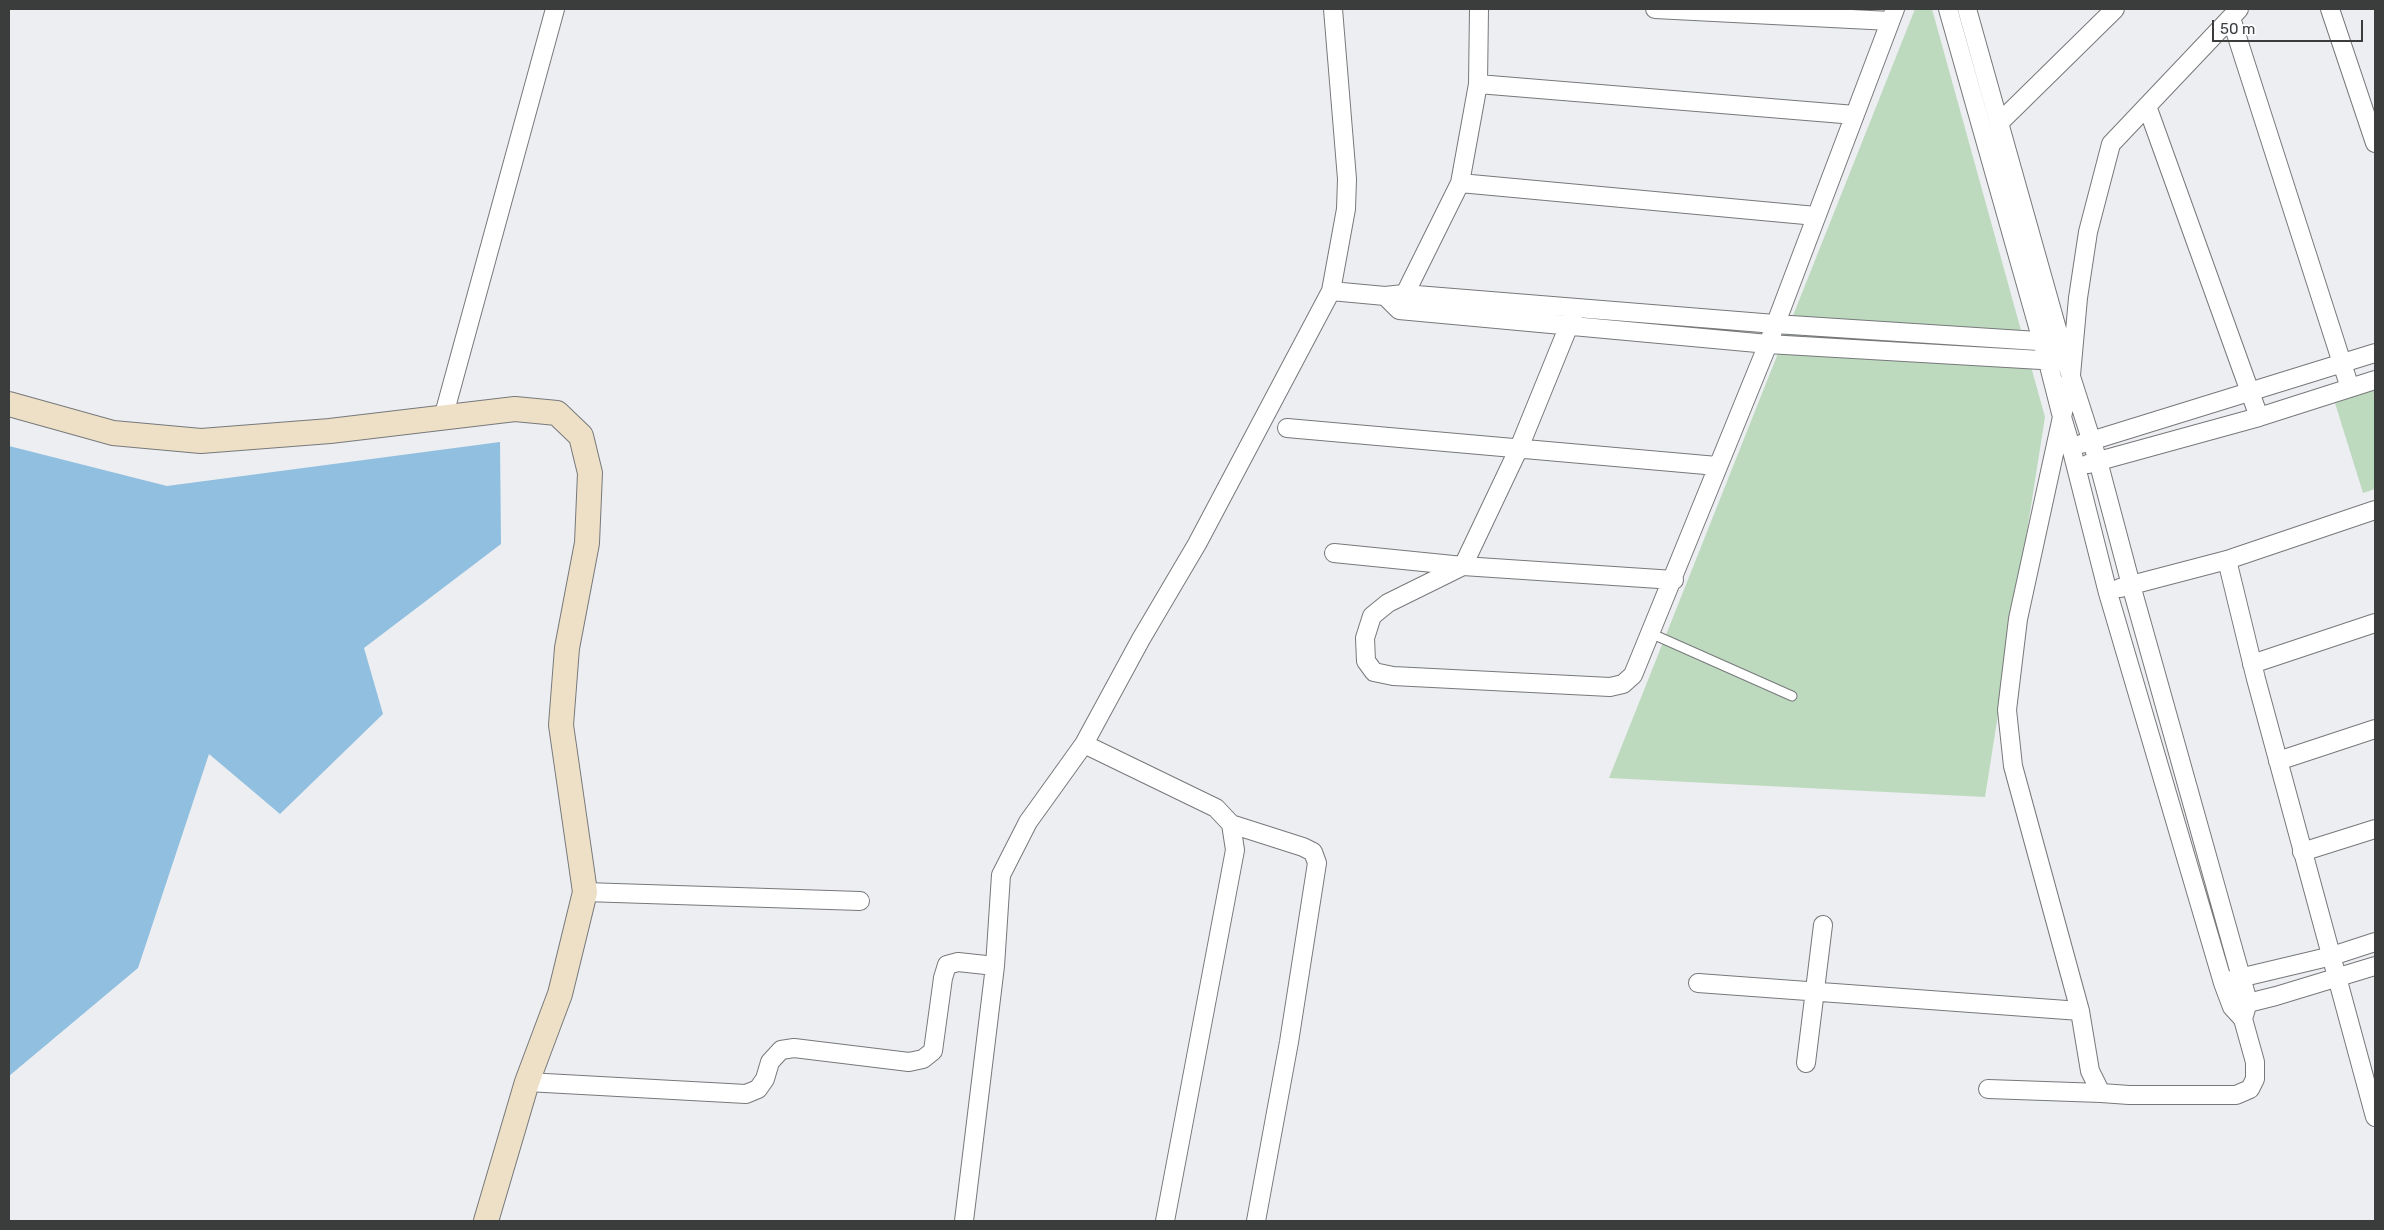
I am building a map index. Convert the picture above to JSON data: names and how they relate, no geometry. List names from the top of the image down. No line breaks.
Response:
{"scale_bar":"50 m"}
